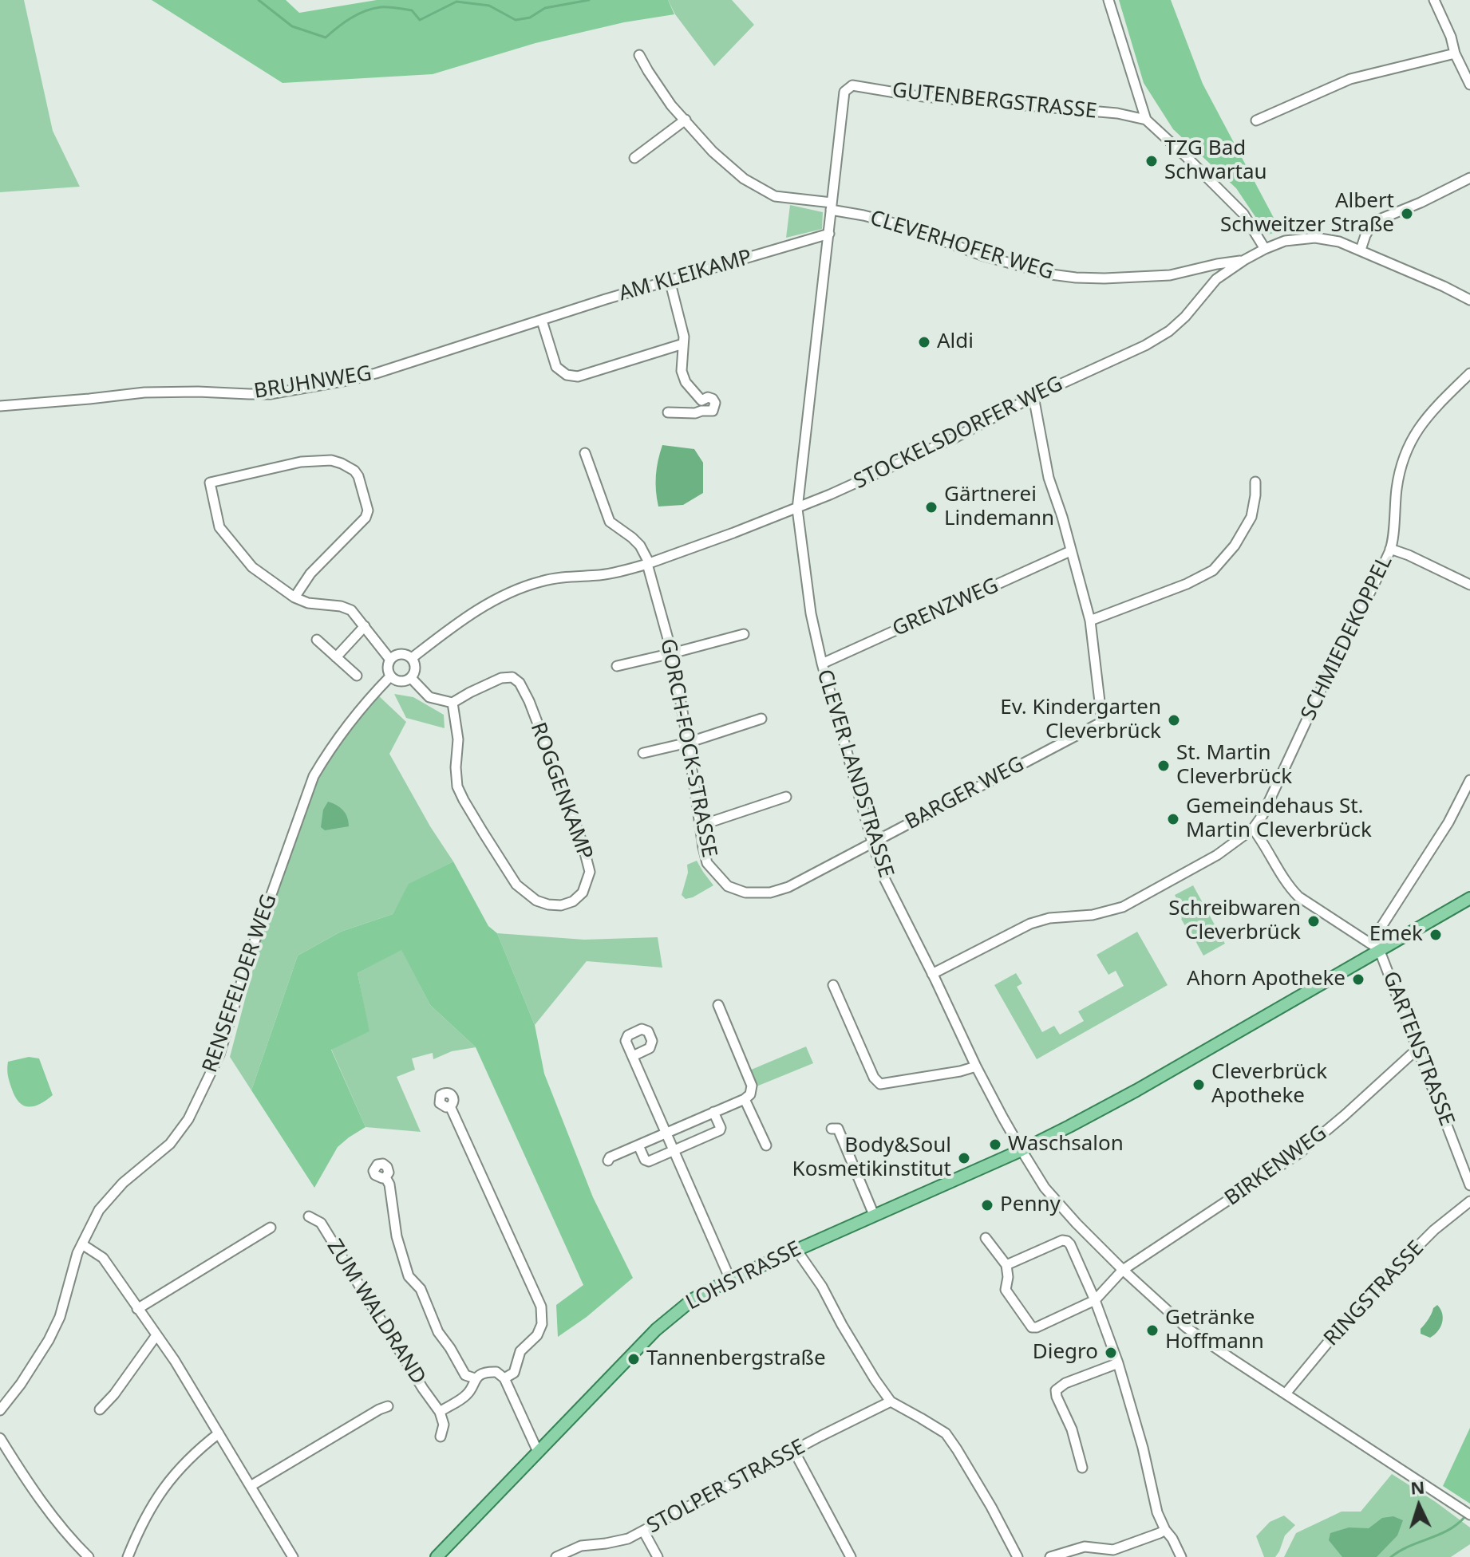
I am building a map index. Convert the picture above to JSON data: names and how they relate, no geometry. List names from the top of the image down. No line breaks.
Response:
{"streets":{"main road":["LOHSTRASSE"],"street":["GUTENBERGSTRASSE","CLEVERHOFER WEG","AM KLEIKAMP","BRUHNWEG","STOCKELSDORFER WEG","GRENZWEG","SCHMIEDEKOPPEL","GORCH-FOCK-STRASSE","CLEVER LANDSTRASSE","ROGGENKAMP","BARGER WEG","RENSEFELDER WEG","GARTENSTRASSE","BIRKENWEG","RINGSTRASSE","ZUM WALDRAND","STOLPER STRASSE"]},"crossings":[["GUTENBERGSTRASSE","CLEVER LANDSTRASSE"],["CLEVERHOFER WEG","STOCKELSDORFER WEG"],["CLEVERHOFER WEG","CLEVER LANDSTRASSE"],["AM KLEIKAMP","BRUHNWEG"],["AM KLEIKAMP","CLEVER LANDSTRASSE"],["STOCKELSDORFER WEG","GORCH-FOCK-STRASSE"],["STOCKELSDORFER WEG","CLEVER LANDSTRASSE"],["STOCKELSDORFER WEG","BARGER WEG"],["STOCKELSDORFER WEG","RENSEFELDER WEG"],["GRENZWEG","CLEVER LANDSTRASSE"],["GRENZWEG","BARGER WEG"],["SCHMIEDEKOPPEL","CLEVER LANDSTRASSE"],["GORCH-FOCK-STRASSE","CLEVER LANDSTRASSE"],["GORCH-FOCK-STRASSE","BARGER WEG"],["CLEVER LANDSTRASSE","BARGER WEG"],["CLEVER LANDSTRASSE","BIRKENWEG"],["CLEVER LANDSTRASSE","LOHSTRASSE"],["CLEVER LANDSTRASSE","RINGSTRASSE"],["GARTENSTRASSE","BIRKENWEG"],["GARTENSTRASSE","LOHSTRASSE"]],"places":["TZG Bad Schwartau","Albert Schweitzer Straße","Aldi","Gärtnerei Lindemann","Ev. Kindergarten Cleverbrück","St. Martin Cleverbrück","Gemeindehaus St. Martin Cleverbrück","Schreibwaren Cleverbrück","Emek","Ahorn Apotheke","Cleverbrück Apotheke","Waschsalon","Body&Soul Kosmetikinstitut","Penny","Getränke Hoffmann","Diegro","Tannenbergstraße"],"north":"top"}
